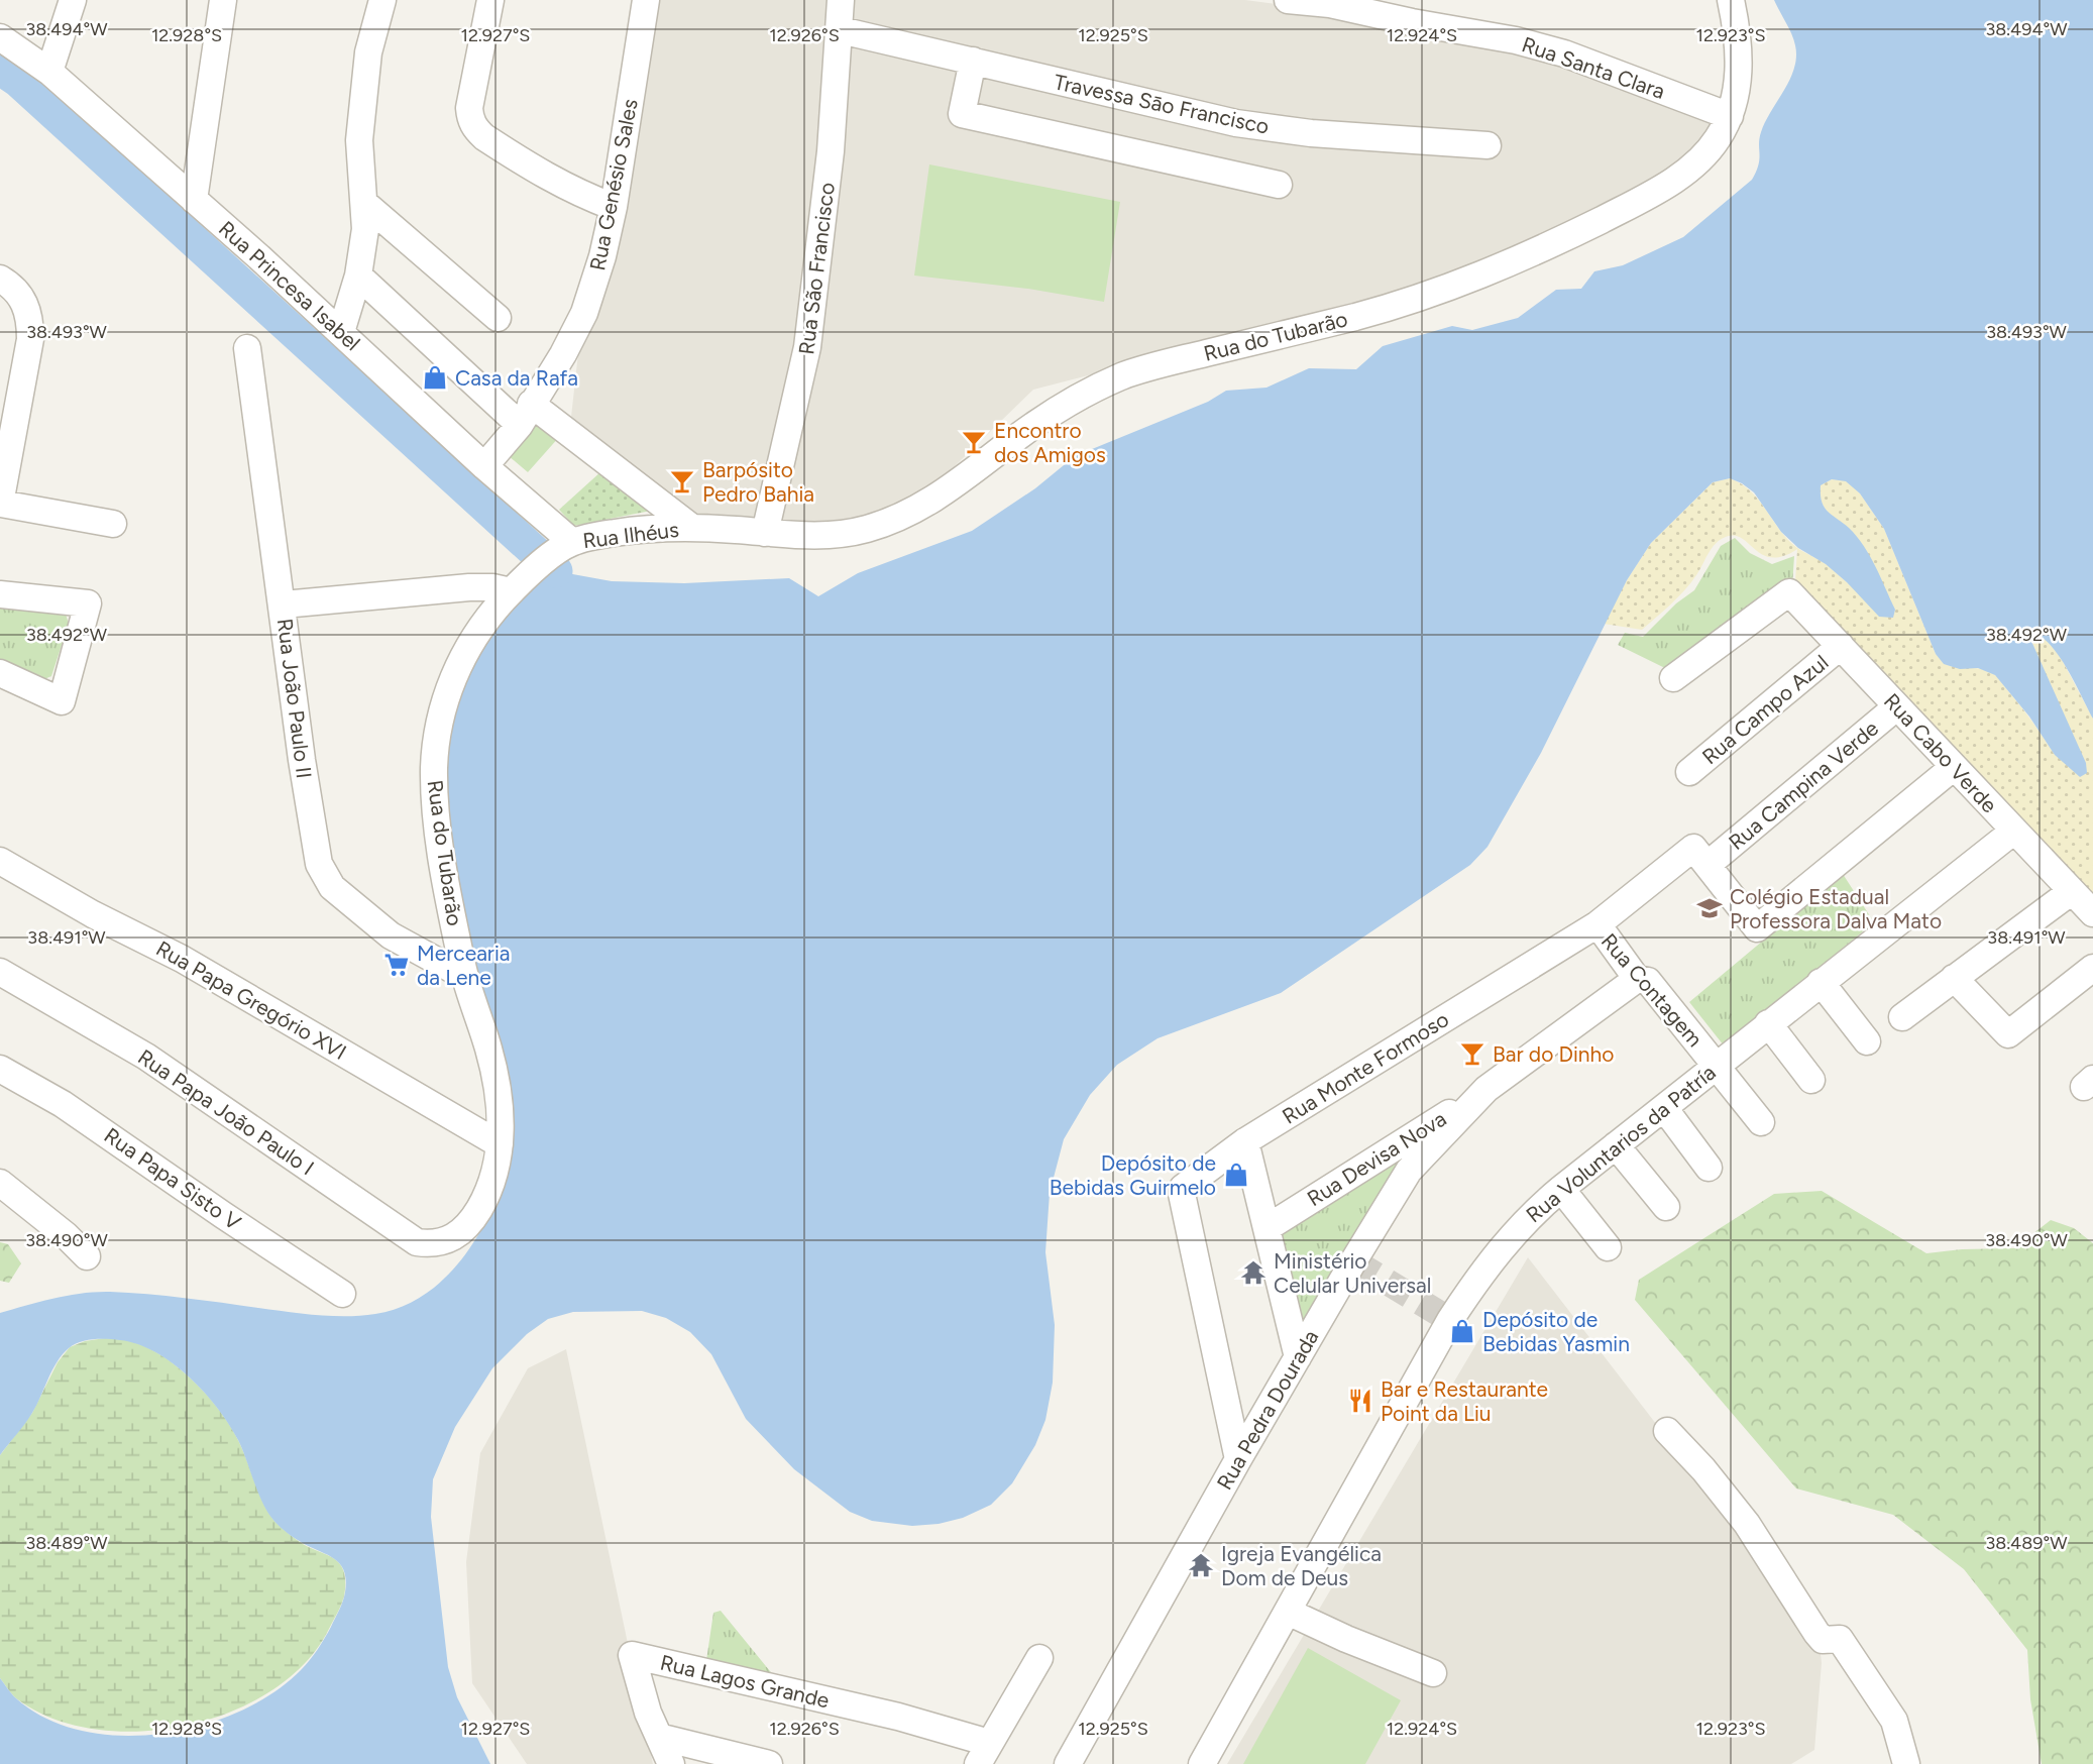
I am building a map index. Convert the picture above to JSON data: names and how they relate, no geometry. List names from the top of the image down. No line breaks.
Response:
{"streets":{"street":["Rua Santa Clara","Travessa Sāo Francisco","Rua Genésio Sales","Rua São Francisco","Rua Princesa Isabel","Rua do Tubarão","Rua Ilhéus","Rua João Paulo II","Rua Campo Azul","Rua Cabo Verde","Rua Campina Verde","Rua Contagem","Rua Papa Gregório XVI","Rua Monte Formoso","Rua Papa João Paulo I","Rua Voluntarios da Patría","Rua Devisa Nova","Rua Papa Sisto V","Rua Pedra Dourada","Rua Lagos Grande"]},"crossings":[["Rua Santa Clara","Rua do Tubarão"],["Travessa Sāo Francisco","Rua São Francisco"],["Rua Genésio Sales","Rua Princesa Isabel"],["Rua Genésio Sales","Rua Ilhéus"],["Rua São Francisco","Rua do Tubarão"],["Rua Princesa Isabel","Rua Ilhéus"],["Rua do Tubarão","Rua Ilhéus"],["Rua do Tubarão","Rua João Paulo II"],["Rua do Tubarão","Rua Papa Gregório XVI"],["Rua do Tubarão","Rua Papa João Paulo I"],["Rua Campo Azul","Rua Cabo Verde"],["Rua Cabo Verde","Rua Campina Verde"],["Rua Cabo Verde","Rua Voluntarios da Patría"],["Rua Campina Verde","Rua Monte Formoso"],["Rua Contagem","Rua Monte Formoso"],["Rua Contagem","Rua Voluntarios da Patría"],["Rua Contagem","Rua Pedra Dourada"],["Rua Monte Formoso","Rua Pedra Dourada"],["Rua Devisa Nova","Rua Pedra Dourada"]],"places":{"shop":["Casa da Rafa","Depósito de Bebidas Guirmelo","Depósito de Bebidas Yasmin"],"bar":["Encontro dos Amigos","Barpósito Pedro Bahia","Bar do Dinho"],"school or university":["Colégio Estadual Professora Dalva Mato"],"supermarket":["Mercearia da Lene"],"temple":["Ministério Celular Universal","Igreja Evangélica Dom de Deus"],"restaurant":["Bar e Restaurante Point da Liu"]},"coordinates":["38.494°W","12.928°S","12.927°S","12.926°S","12.925°S","12.924°S","12.923°S","38.493°W","38.492°W","38.491°W","38.490°W","38.489°W"]}
